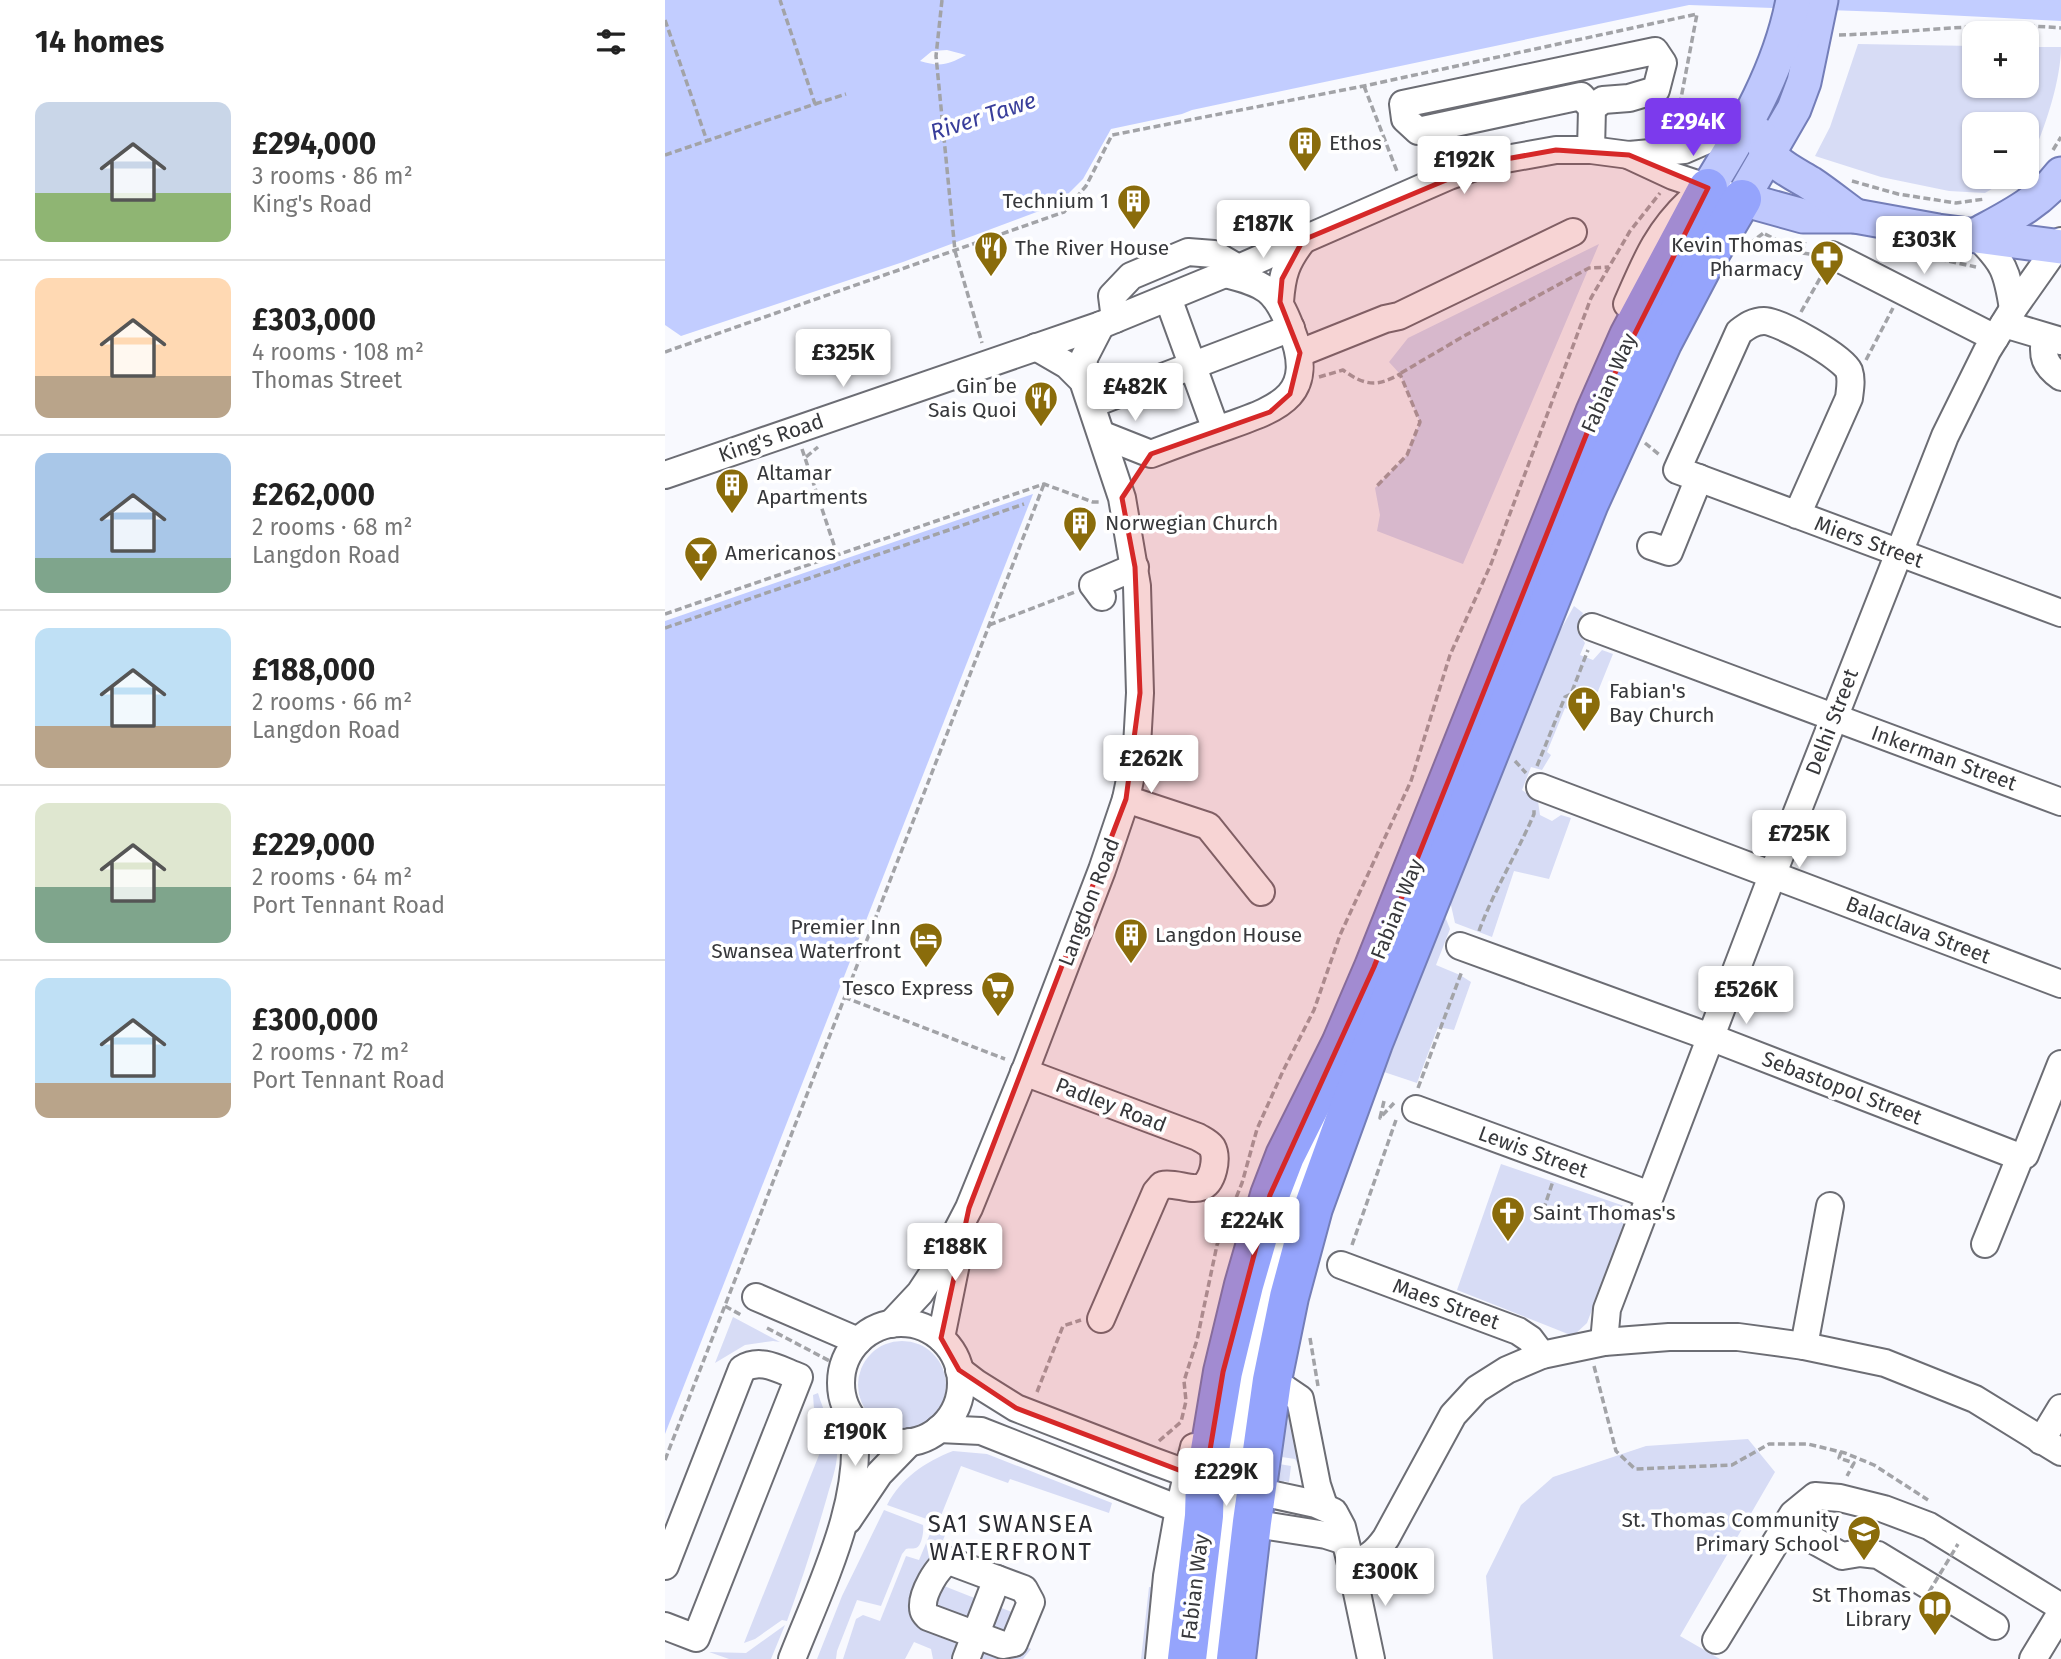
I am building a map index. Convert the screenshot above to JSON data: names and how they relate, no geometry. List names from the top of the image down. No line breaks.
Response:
{"streets":{"highway":["Fabian Way"],"street":["King's Road","Miers Street","Delhi Street","Inkerman Street","Langdon Road","Balaclava Street","Sebastopol Street","Padley Road","Lewis Street","Maes Street"]},"crossings":[["Fabian Way","King's Road"],["Miers Street","Delhi Street"],["Delhi Street","Inkerman Street"],["Delhi Street","Balaclava Street"],["Delhi Street","Sebastopol Street"],["Delhi Street","Lewis Street"],["Langdon Road","Padley Road"]],"districts":["SA1 SWANSEA WATERFRONT"],"water":["River Tawe"],"places":{"building":["Ethos","Technium 1","Altamar Apartments","Norwegian Church","Langdon House"],"restaurant":["The River House","Gin be Sais Quoi"],"pharmacy":["Kevin Thomas Pharmacy"],"bar":["Americanos"],"church":["Fabian's Bay Church","Saint Thomas's"],"hotel":["Premier Inn Swansea Waterfront"],"supermarket":["Tesco Express"],"school or university":["St. Thomas Community Primary School"],"library":["St Thomas Library"]},"page":{"heading":"14 homes","map_buttons":["+","−"],"list":[{"name":"£294,000","note":"3 rooms · 86 m² · King's Road"},{"name":"£303,000","note":"4 rooms · 108 m² · Thomas Street"},{"name":"£262,000","note":"2 rooms · 68 m² · Langdon Road"},{"name":"£188,000","note":"2 rooms · 66 m² · Langdon Road"},{"name":"£229,000","note":"2 rooms · 64 m² · Port Tennant Road"},{"name":"£300,000","note":"2 rooms · 72 m² · Port Tennant Road"}],"price":["£294K","£192K","£187K","£303K","£325K","£482K","£262K","£725K","£526K","£224K","£188K","£190K","£229K","£300K"]}}
